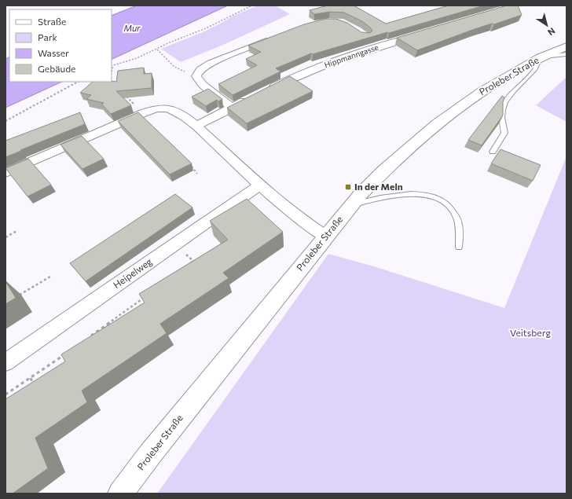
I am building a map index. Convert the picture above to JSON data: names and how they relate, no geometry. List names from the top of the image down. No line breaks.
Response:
{"streets":{"main road":["Proleber Straße"],"street":["Hippmanngasse","Heipelweg"]},"water":["Mur"],"parks":["Veitsberg"],"places":{"transit":["In der Meln"]},"legend":["Straße","Park","Wasser","Gebäude"],"north":"bottom right"}
